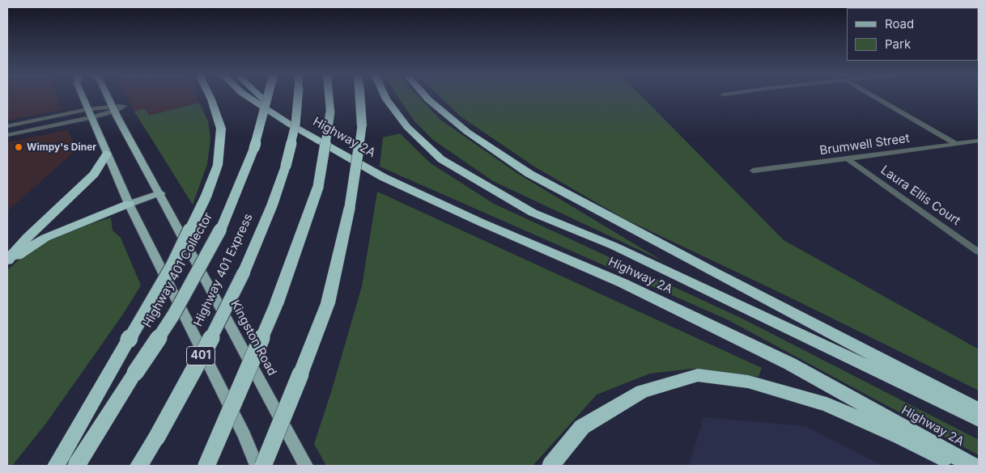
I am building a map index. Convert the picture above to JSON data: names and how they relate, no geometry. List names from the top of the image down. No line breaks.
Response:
{"streets":{"highway":["Highway 2A","Highway 401 Collector","Highway 401 Express","401"],"main road":["Kingston Road"],"street":["Brumwell Street","Laura Ellis Court"]},"crossings":[["Brumwell Street","Laura Ellis Court"]],"places":["Wimpy's Diner"],"legend":["Road","Park"]}
